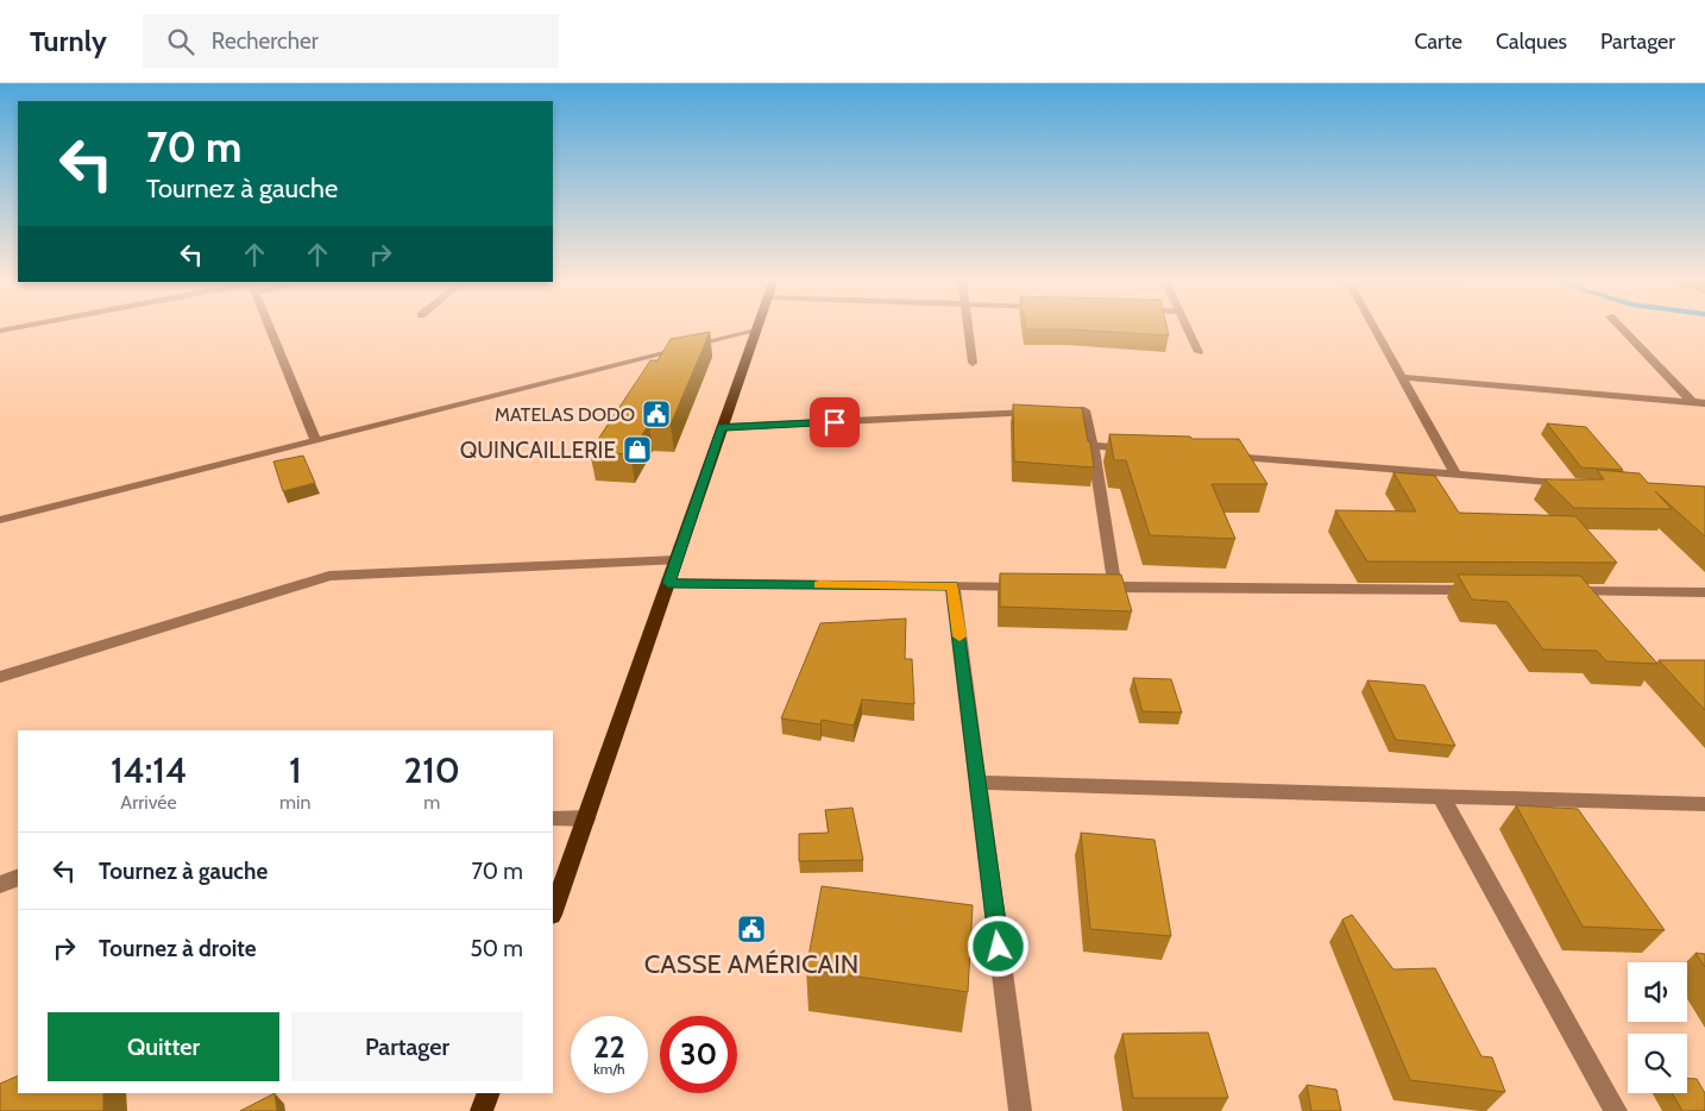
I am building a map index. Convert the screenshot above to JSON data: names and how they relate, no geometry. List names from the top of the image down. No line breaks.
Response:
{"places":{"public building":["MATELAS DODO","CASSE AMÉRICAIN"],"shop":["QUINCAILLERIE"]},"page":{"header":"Turnly","search":"Rechercher","nav":["Carte","Calques","Partager"],"turn":["70 m","Tournez à gauche"],"eta":["14:14","Arrivée","1","min","210","m"],"list":[{"name":"Tournez à gauche","value":"70 m"},{"name":"Tournez à droite","value":"50 m"}],"buttons":["Quitter","Partager"],"speed":"22 km/h","limit":"30"}}
